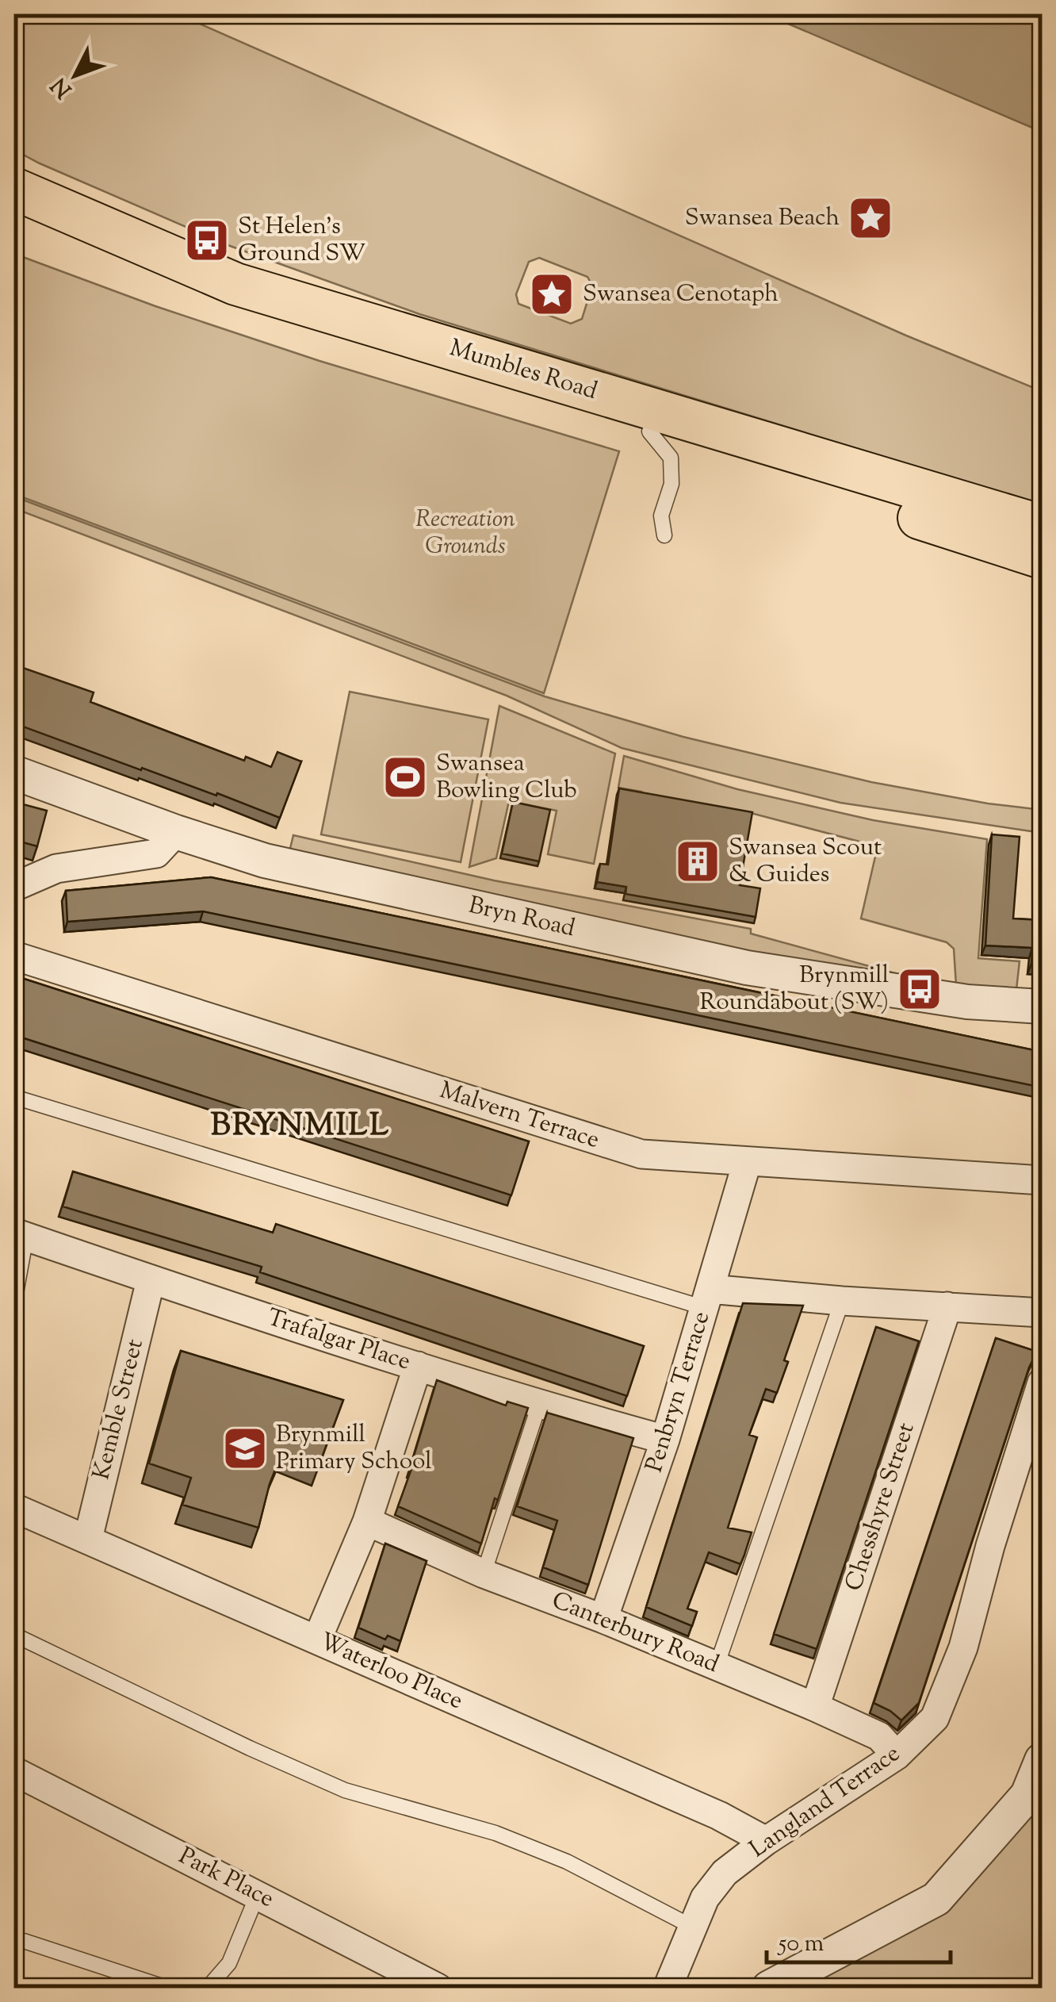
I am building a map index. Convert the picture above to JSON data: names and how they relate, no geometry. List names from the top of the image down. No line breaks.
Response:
{"streets":{"main road":["Mumbles Road"],"street":["Bryn Road","Malvern Terrace","Trafalgar Place","Penbryn Terrace","Kemble Street","Chesshyre Street","Canterbury Road","Waterloo Place","Langland Terrace","Park Place"]},"crossings":[["Malvern Terrace","Penbryn Terrace"],["Trafalgar Place","Penbryn Terrace"],["Trafalgar Place","Kemble Street"],["Penbryn Terrace","Canterbury Road"],["Kemble Street","Waterloo Place"],["Chesshyre Street","Canterbury Road"],["Canterbury Road","Langland Terrace"],["Waterloo Place","Langland Terrace"]],"districts":["BRYNMILL"],"parks":["Recreation Grounds"],"places":{"place":["Swansea Beach","Swansea Cenotaph"],"bus stop":["St Helen's Ground SW","Brynmill Roundabout (SW)"],"sports":["Swansea Bowling Club"],"building":["Swansea Scout & Guides"],"school or university":["Brynmill Primary School"]},"scale_bar":"50 m","north":"bottom left"}
